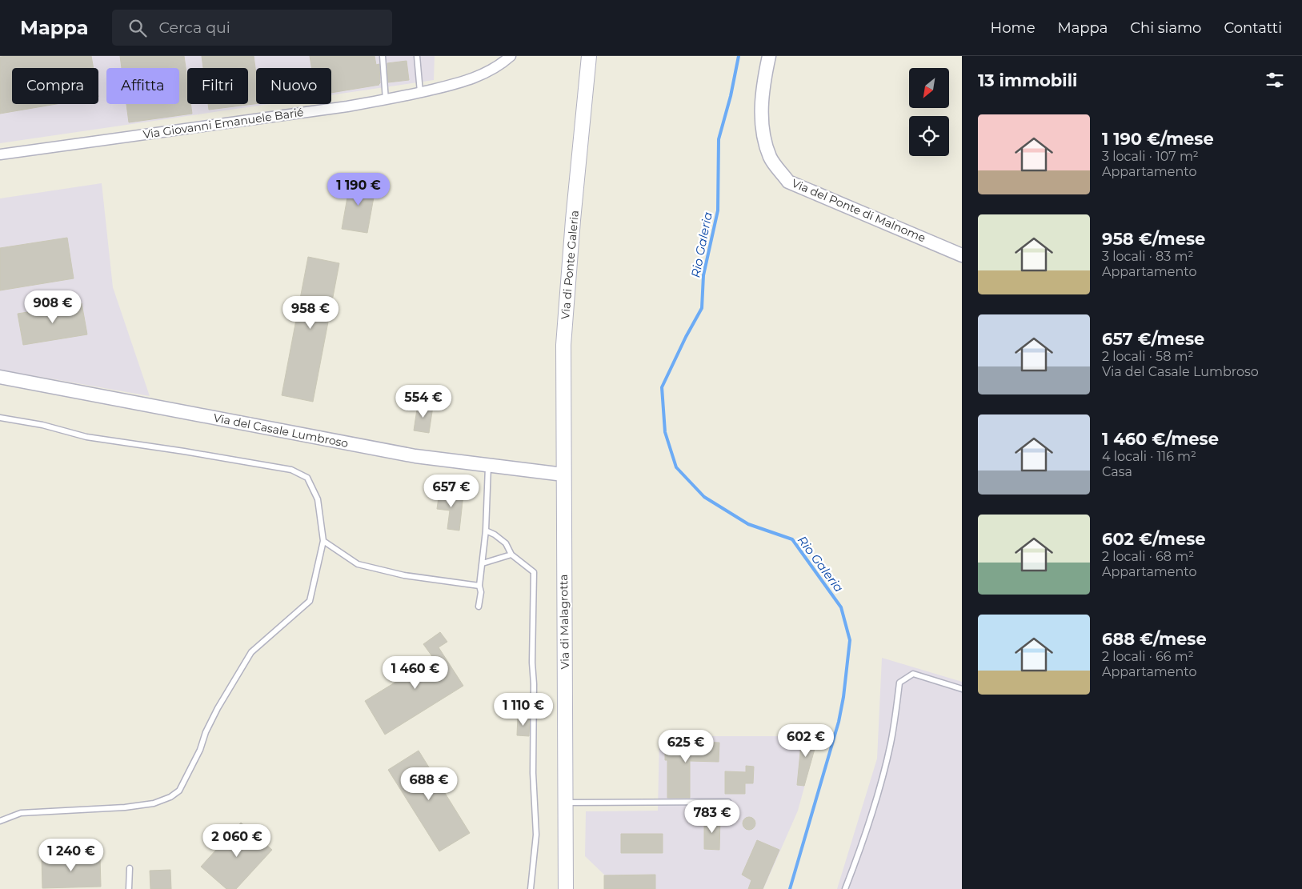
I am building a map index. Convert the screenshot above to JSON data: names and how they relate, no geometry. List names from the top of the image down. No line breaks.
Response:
{"streets":{"main road":["Via di Ponte Galeria","Via di Malagrotta"],"street":["Via Giovanni Emanuele Barié","Via del Ponte di Malnome","Via del Casale Lumbroso"]},"crossings":[["Via di Ponte Galeria","Via del Casale Lumbroso"],["Via di Ponte Galeria","Via di Malagrotta"],["Via del Casale Lumbroso","Via di Malagrotta"]],"water":["Rio Galeria"],"north":"bottom left","page":{"header":"Mappa","search":"Cerca qui","nav":["Home","Mappa","Chi siamo","Contatti"],"heading":"13 immobili","chip":["Compra","Affitta","Filtri","Nuovo"],"list":[{"name":"1 190 €/mese","note":"3 locali · 107 m² · Appartamento"},{"name":"958 €/mese","note":"3 locali · 83 m² · Appartamento"},{"name":"657 €/mese","note":"2 locali · 58 m² · Via del Casale Lumbroso"},{"name":"1 460 €/mese","note":"4 locali · 116 m² · Casa"},{"name":"602 €/mese","note":"2 locali · 68 m² · Appartamento"},{"name":"688 €/mese","note":"2 locali · 66 m² · Appartamento"}],"price":["1 190 €","908 €","958 €","554 €","657 €","1 460 €","1 110 €","602 €","625 €","688 €","783 €","2 060 €","1 240 €"]}}
